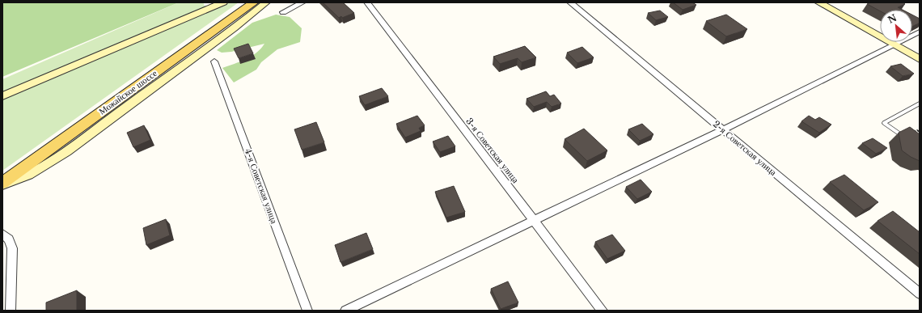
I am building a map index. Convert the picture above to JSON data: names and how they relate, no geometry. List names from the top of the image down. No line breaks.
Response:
{"streets":{"main road":["Можайское шоссе"],"street":["2-я Советская улица","3-я Советская улица","4-я Советская улица"]},"north":"top left"}
